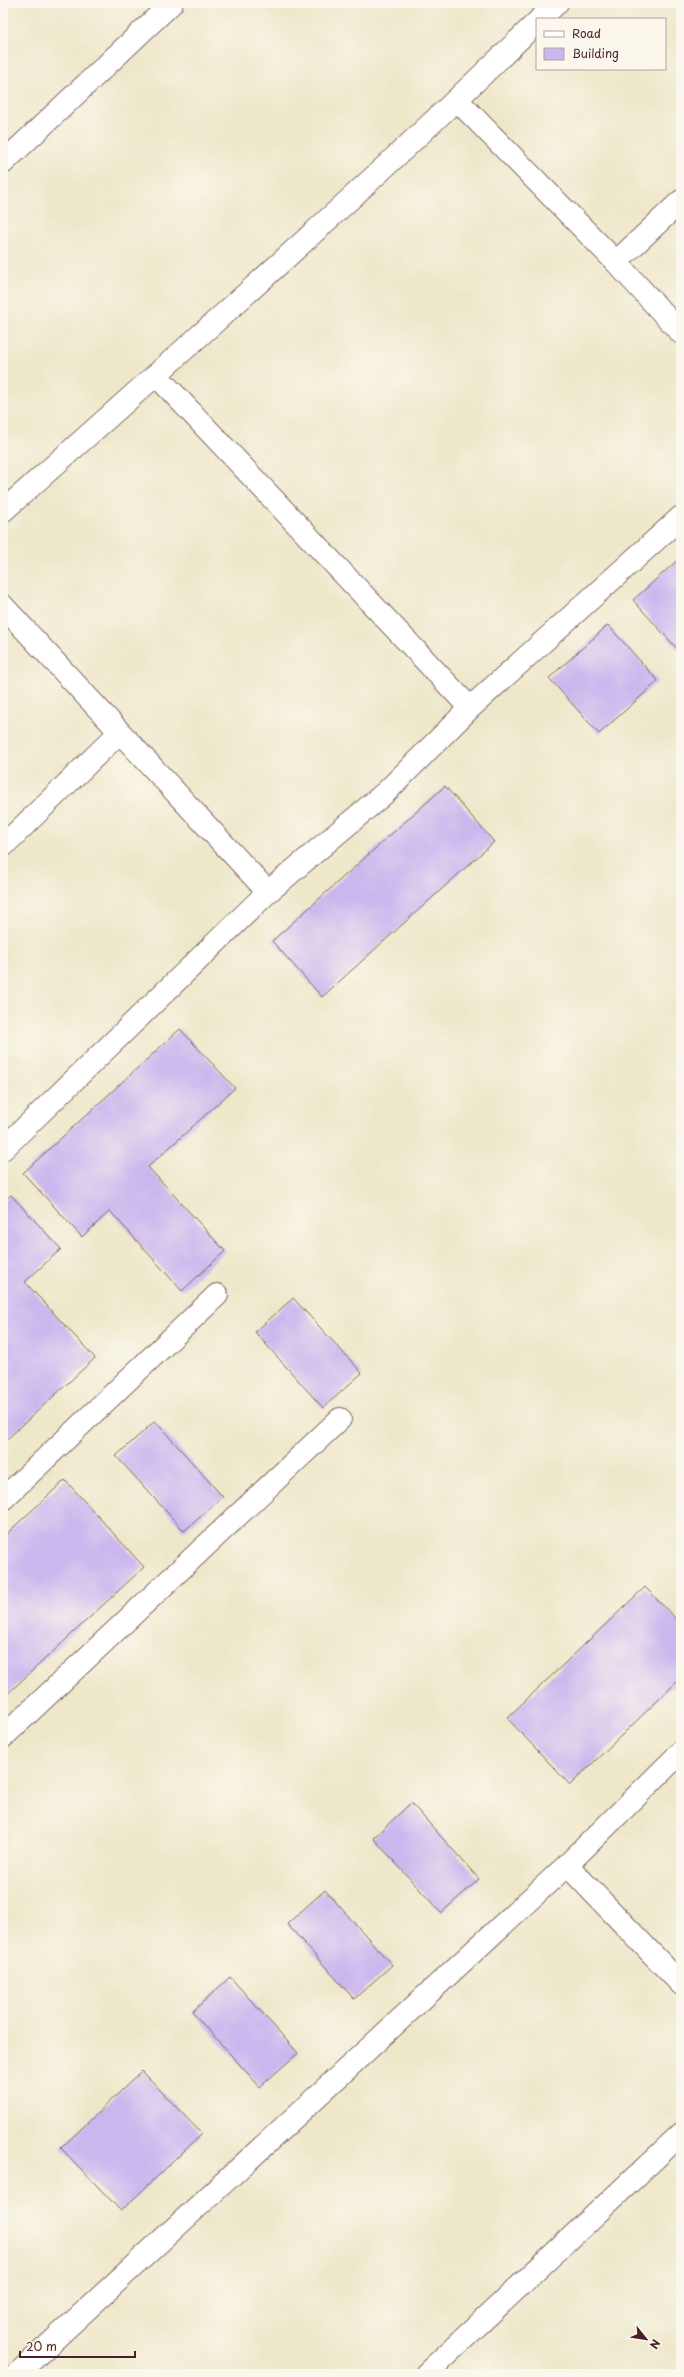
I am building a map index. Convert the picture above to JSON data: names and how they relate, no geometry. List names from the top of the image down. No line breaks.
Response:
{"legend":["Road","Building"],"scale_bar":"20 m","north":"bottom right"}
